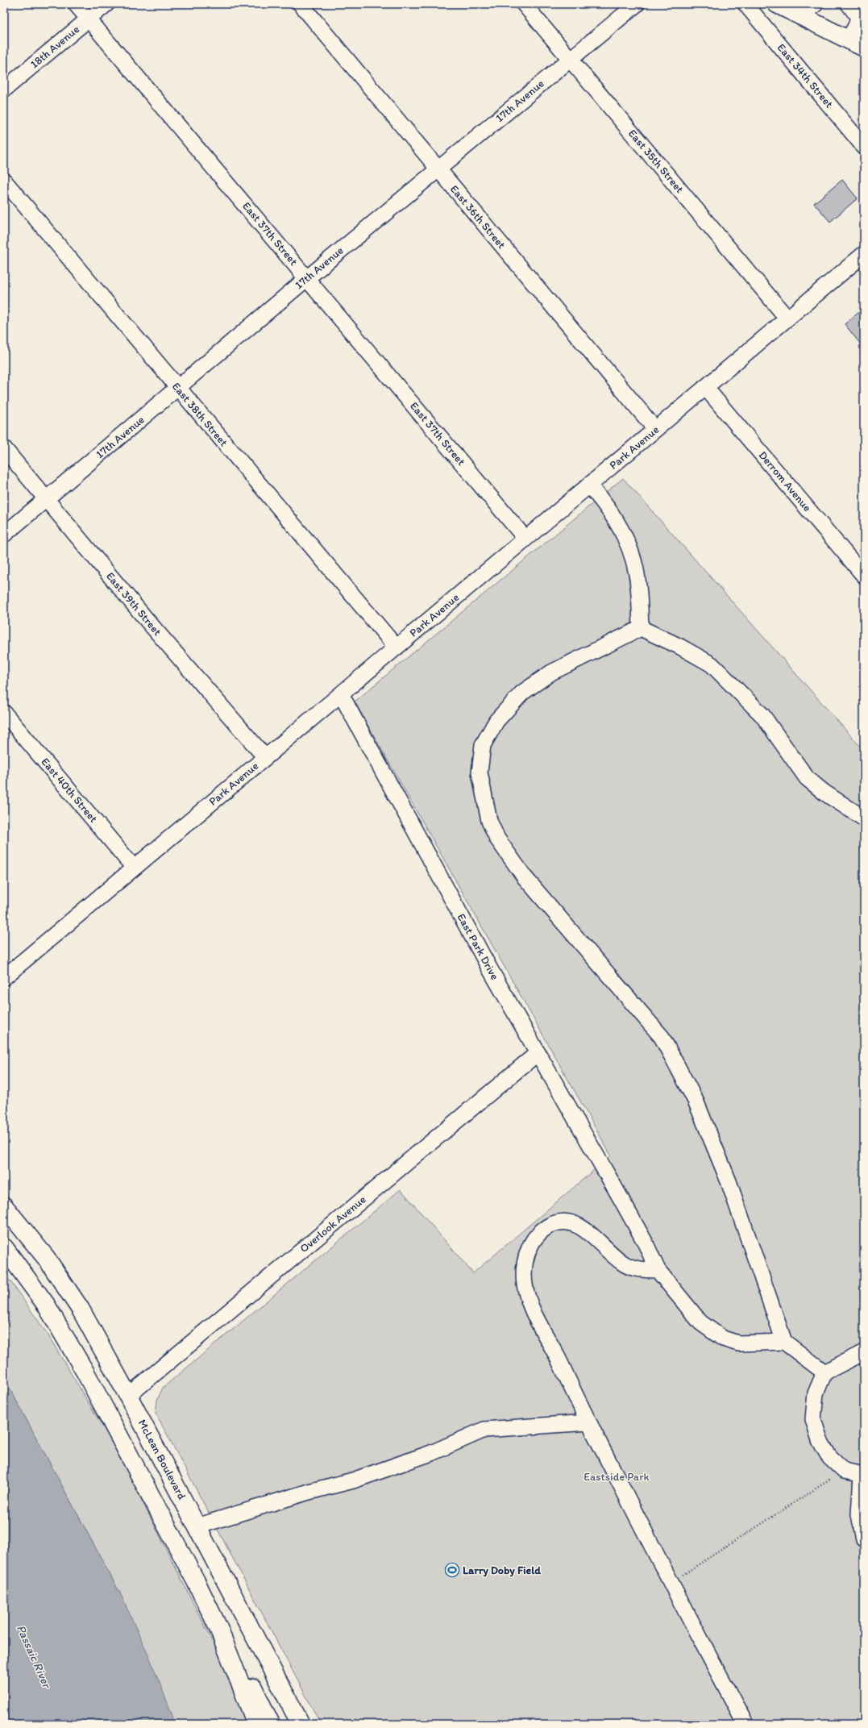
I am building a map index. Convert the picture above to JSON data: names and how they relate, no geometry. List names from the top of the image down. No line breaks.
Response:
{"streets":{"main road":["McLean Boulevard"],"street":["18th Avenue","East 34th Street","17th Avenue","East 35th Street","East 36th Street","East 37th Street","East 38th Street","Park Avenue","Derrom Avenue","East 39th Street","East 40th Street","East Park Drive","Overlook Avenue"]},"crossings":[["18th Avenue","East 37th Street"],["17th Avenue","East 35th Street"],["17th Avenue","East 36th Street"],["17th Avenue","East 37th Street"],["17th Avenue","East 38th Street"],["17th Avenue","East 39th Street"],["East 35th Street","Park Avenue"],["East 36th Street","Park Avenue"],["East 37th Street","Park Avenue"],["East 38th Street","Park Avenue"],["Park Avenue","Derrom Avenue"],["Park Avenue","East 39th Street"],["Park Avenue","East 40th Street"],["Park Avenue","East Park Drive"],["East Park Drive","Overlook Avenue"],["Overlook Avenue","McLean Boulevard"]],"water":["Passaic River"],"parks":["Eastside Park"],"places":{"sports":["Larry Doby Field"]}}
